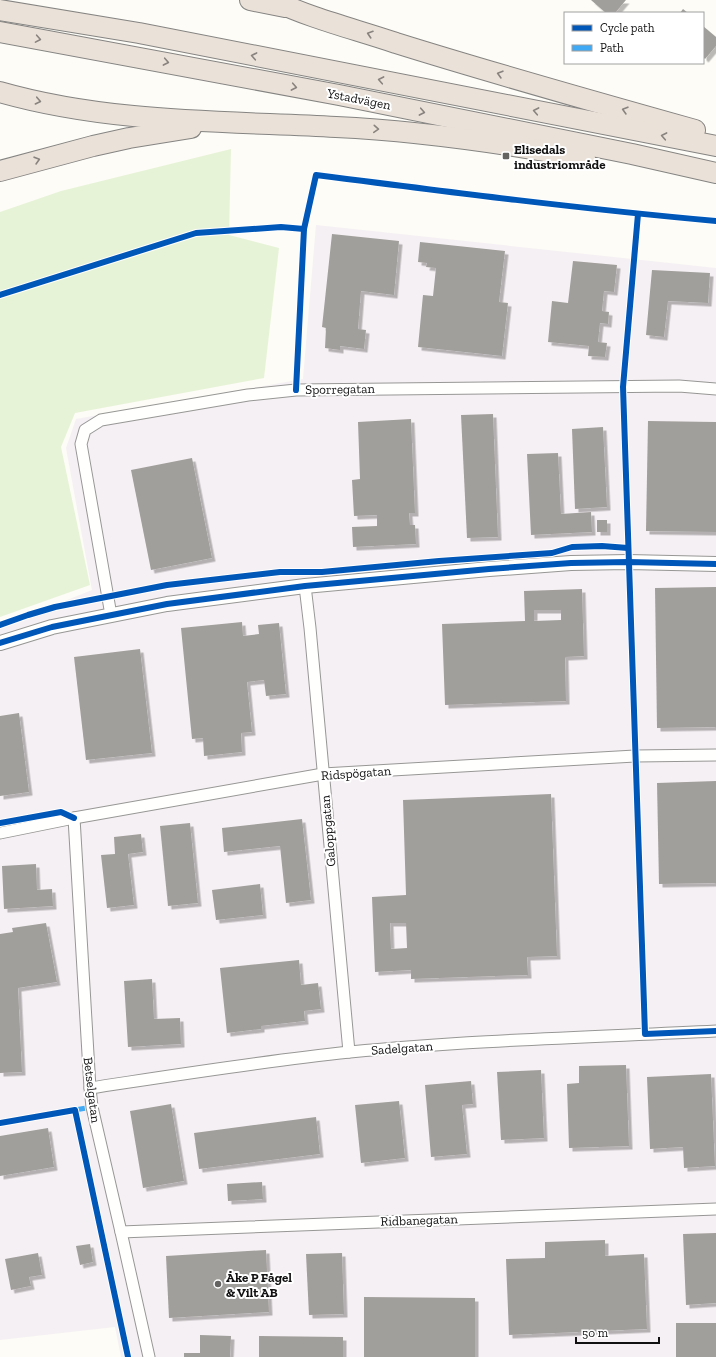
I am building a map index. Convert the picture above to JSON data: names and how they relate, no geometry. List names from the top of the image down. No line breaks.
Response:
{"streets":{"highway":["Ystadvägen"],"street":["Sporregatan","Ridspögatan","Galoppgatan","Sadelgatan","Betselgatan","Ridbanegatan"]},"crossings":[["Ridspögatan","Galoppgatan"],["Ridspögatan","Betselgatan"],["Galoppgatan","Sadelgatan"],["Sadelgatan","Betselgatan"],["Betselgatan","Ridbanegatan"]],"places":{"transit":["Elisedals industriområde"],"other":["Åke P Fågel & Vilt AB"]},"legend":["Cycle path","Path"],"scale_bar":"50 m"}
